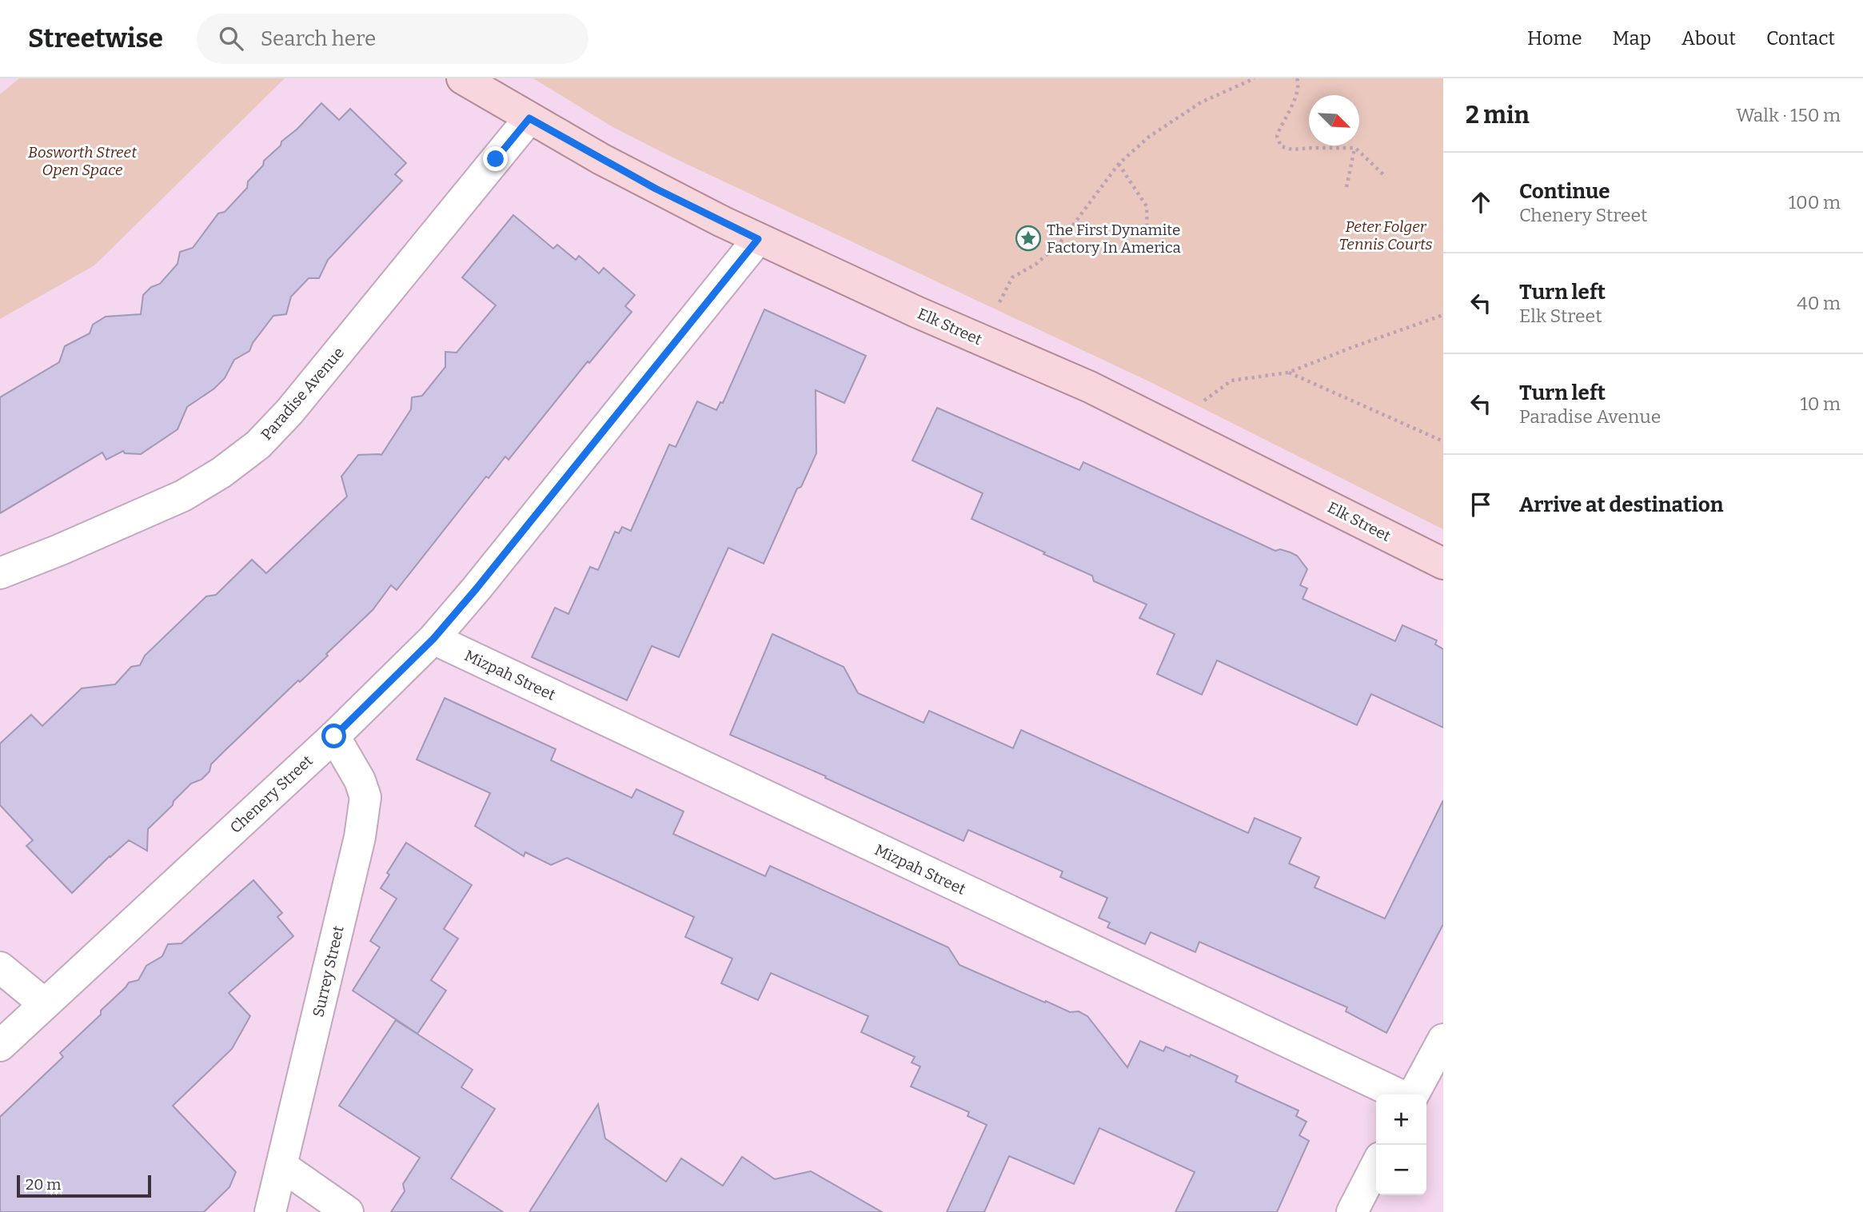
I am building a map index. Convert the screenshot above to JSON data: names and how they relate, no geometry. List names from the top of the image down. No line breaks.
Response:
{"streets":{"main road":["Elk Street"],"street":["Paradise Avenue","Mizpah Street","Chenery Street","Surrey Street"]},"crossings":[["Elk Street","Paradise Avenue"],["Elk Street","Chenery Street"],["Mizpah Street","Chenery Street"],["Chenery Street","Surrey Street"]],"parks":["Bosworth Street Open Space","Peter Folger Tennis Courts"],"places":{"place":["The First Dynamite Factory In America"]},"scale_bar":"20 m","north":"bottom right","page":{"header":"Streetwise","search":"Search here","nav":["Home","Map","About","Contact"],"heading":["2 min","Walk · 150 m"],"list":[["Continue","Chenery Street","100 m"],["Turn left","Elk Street","40 m"],["Turn left","Paradise Avenue","10 m"],"Arrive at destination"],"map_buttons":["+","−"],"scale":"20 m"}}
